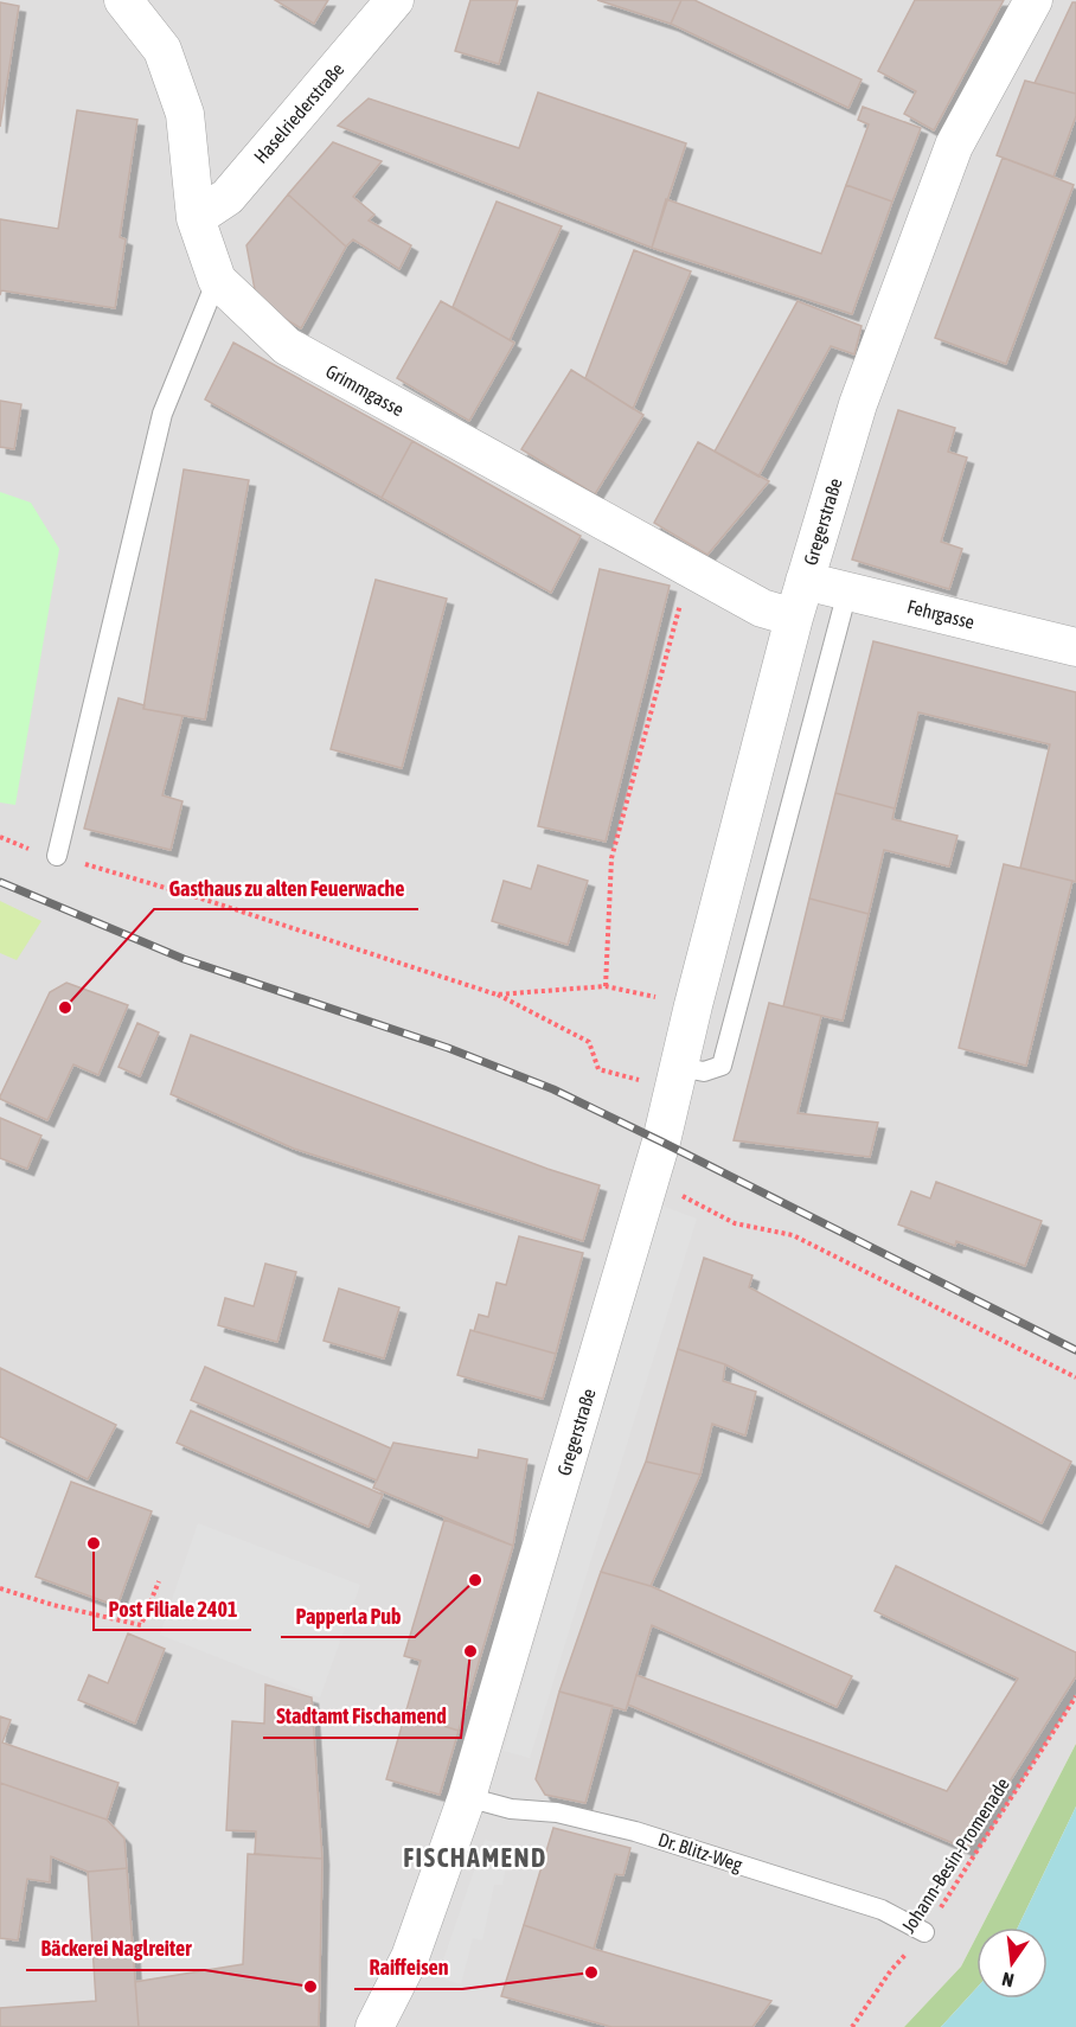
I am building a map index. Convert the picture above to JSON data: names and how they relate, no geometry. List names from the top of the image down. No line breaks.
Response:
{"streets":{"street":["Haselriederstraße","Grimmgasse","Gregerstraße","Fehrgasse"],"lane":["Dr. Blitz-Weg"],"path":["Johann-Besin-Promenade"]},"crossings":[["Haselriederstraße","Grimmgasse"],["Grimmgasse","Gregerstraße"],["Gregerstraße","Fehrgasse"],["Gregerstraße","Dr. Blitz-Weg"],["Dr. Blitz-Weg","Johann-Besin-Promenade"]],"districts":["FISCHAMEND"],"places":["Gasthaus zu alten Feuerwache","Post Filiale 2401","Papperla Pub","Stadtamt Fischamend","Raiffeisen","Bäckerei Naglreiter"],"north":"bottom"}
